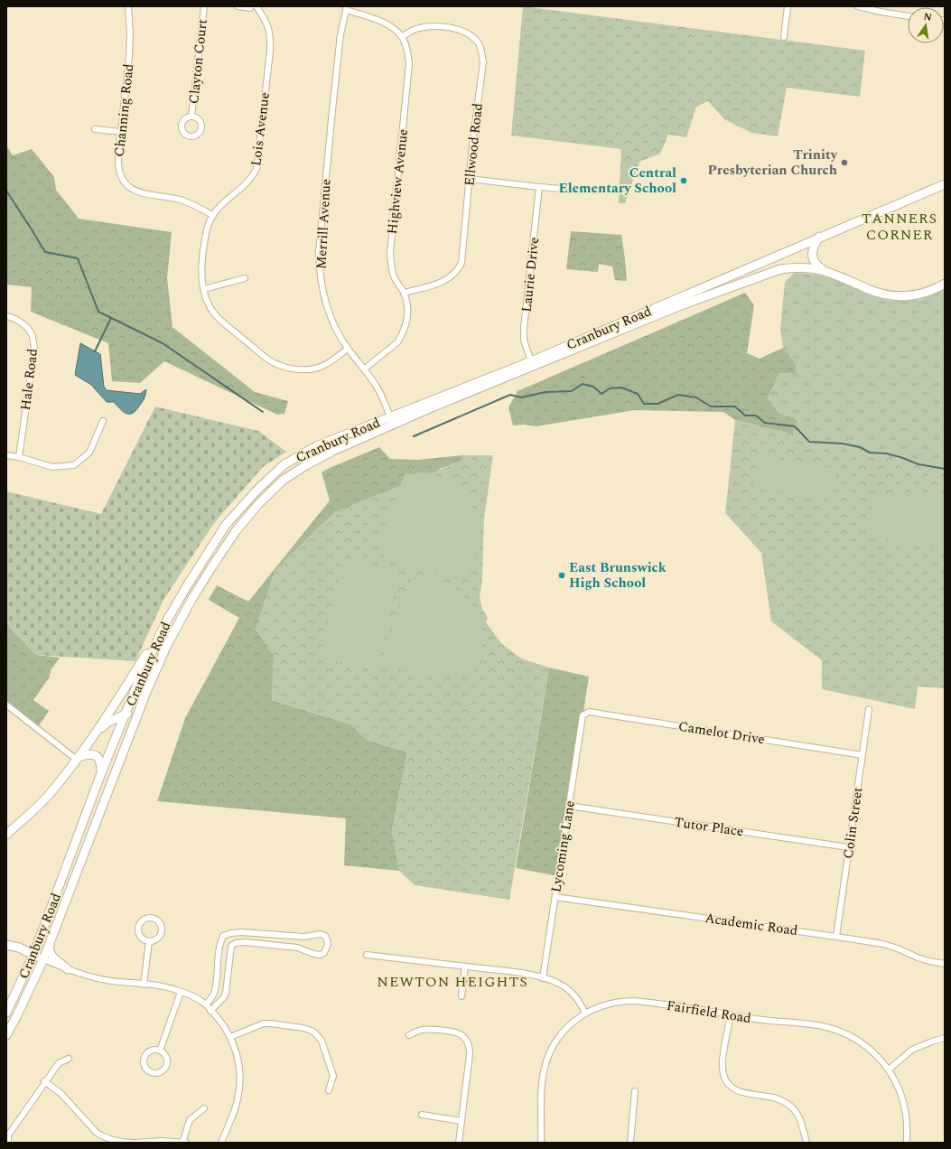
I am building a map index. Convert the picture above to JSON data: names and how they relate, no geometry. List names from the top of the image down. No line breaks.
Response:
{"streets":{"main road":["Cranbury Road"],"street":["Clayton Court","Channing Road","Lois Avenue","Ellwood Road","Highview Avenue","Merrill Avenue","Laurie Drive","Hale Road","Camelot Drive","Colin Street","Tutor Place","Lycoming Lane","Academic Road","Fairfield Road"]},"crossings":[["Channing Road","Lois Avenue"],["Lois Avenue","Merrill Avenue"],["Ellwood Road","Highview Avenue"],["Highview Avenue","Merrill Avenue"],["Merrill Avenue","Cranbury Road"],["Laurie Drive","Cranbury Road"],["Camelot Drive","Colin Street"],["Camelot Drive","Lycoming Lane"],["Colin Street","Tutor Place"],["Colin Street","Academic Road"],["Tutor Place","Lycoming Lane"],["Lycoming Lane","Academic Road"]],"districts":["TANNERS CORNER","NEWTON HEIGHTS"],"places":["Trinity Presbyterian Church","Central Elementary School","East Brunswick High School"],"north":"top"}
